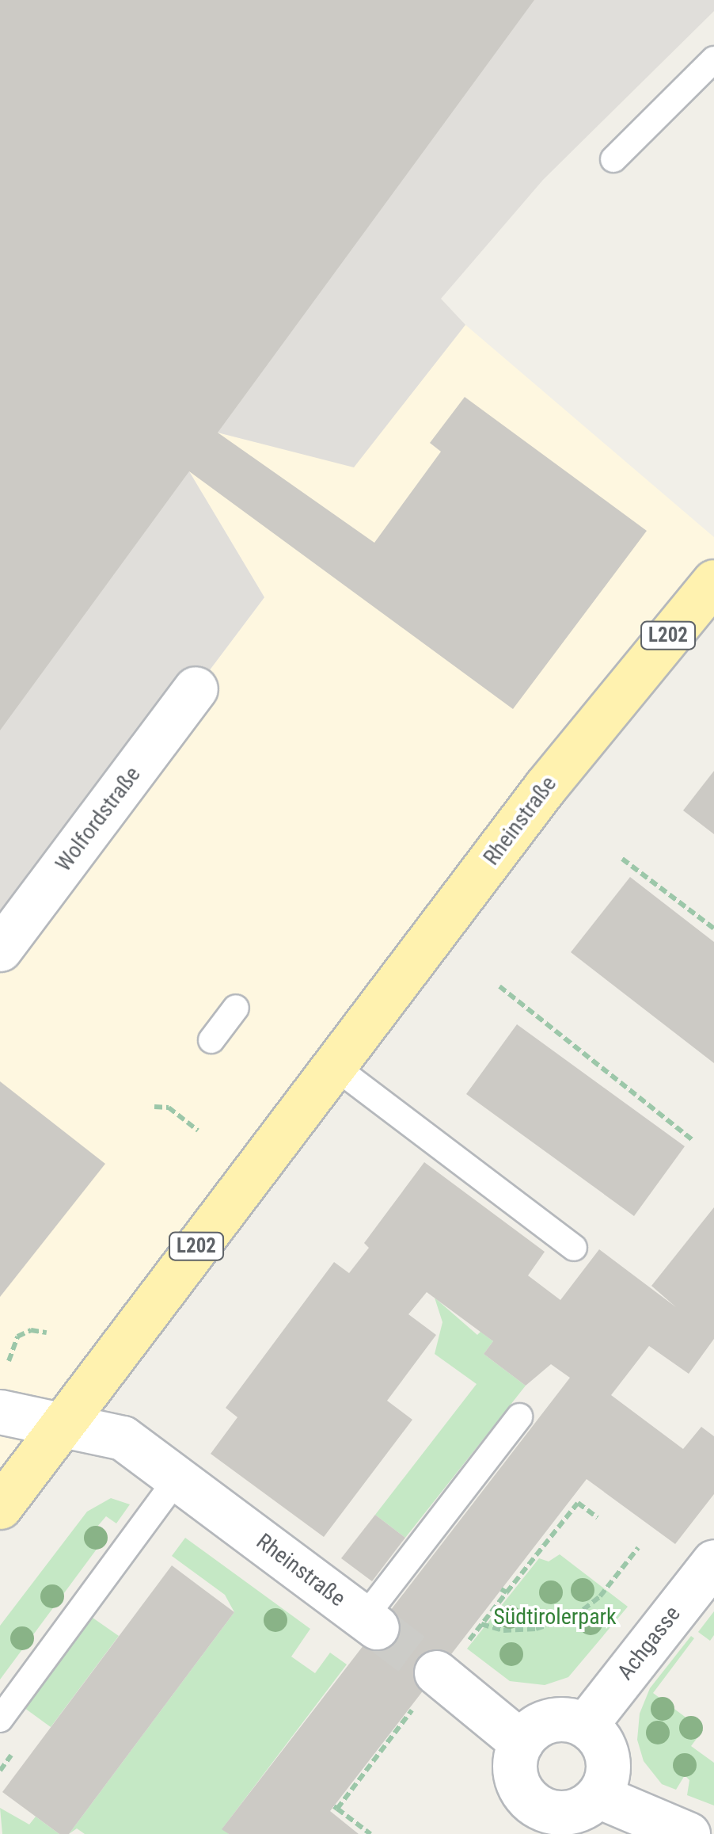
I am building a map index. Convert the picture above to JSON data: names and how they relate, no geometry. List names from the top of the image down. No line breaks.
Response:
{"streets":{"main road":["L202","Rheinstraße"],"street":["Wolfordstraße","Achgasse"]},"parks":["Südtirolerpark"]}
